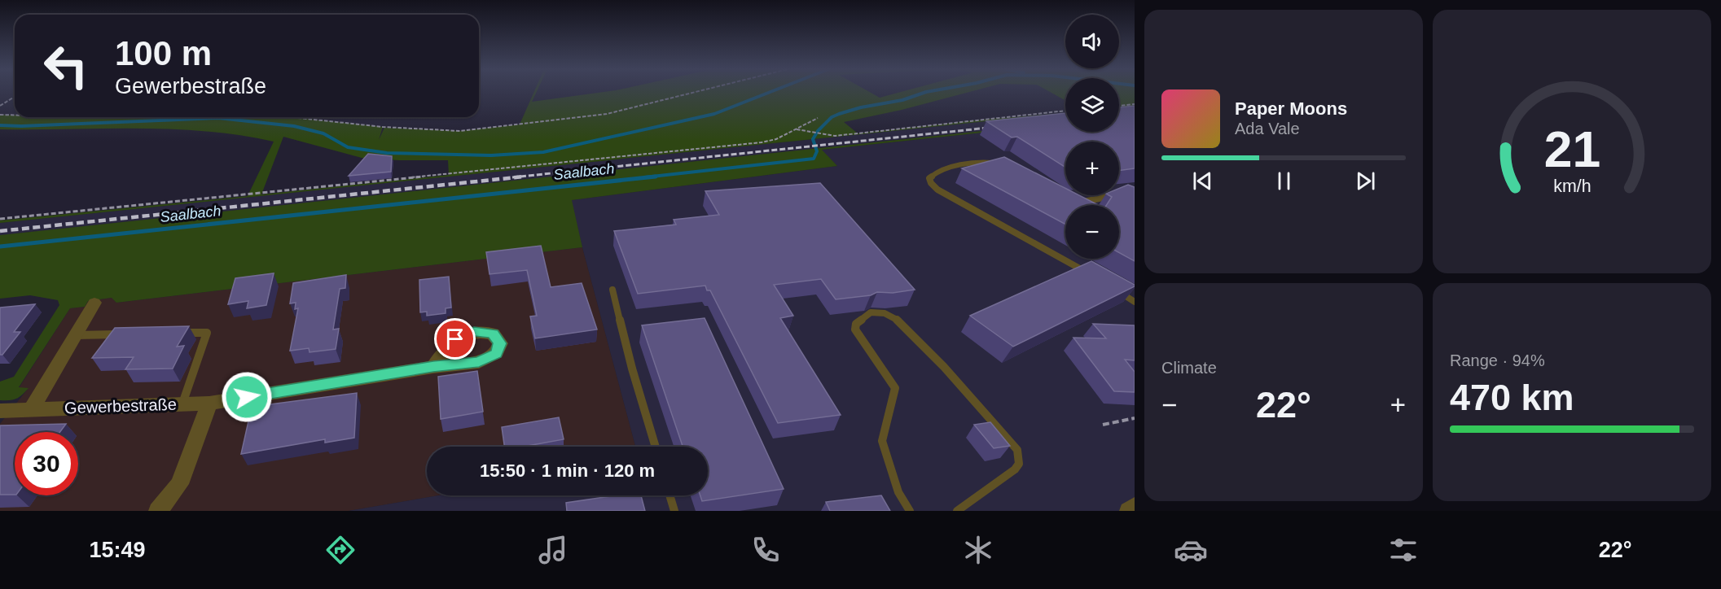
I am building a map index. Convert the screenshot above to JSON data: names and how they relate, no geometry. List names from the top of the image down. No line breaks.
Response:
{"streets":{"street":["Gewerbestraße"]},"water":["Saalbach"],"page":{"map_buttons":["+","−"],"turn":["100 m","Gewerbestraße"],"song":["Paper Moons","Ada Vale"],"tile":["Climate",["Range · 94%","470 km"]],"heat":["−","22°","+"],"limit":"30","trip":"15:50 · 1 min · 120 m","tabs":["15:49","22°"],"gauge":["21","km/h"]}}
